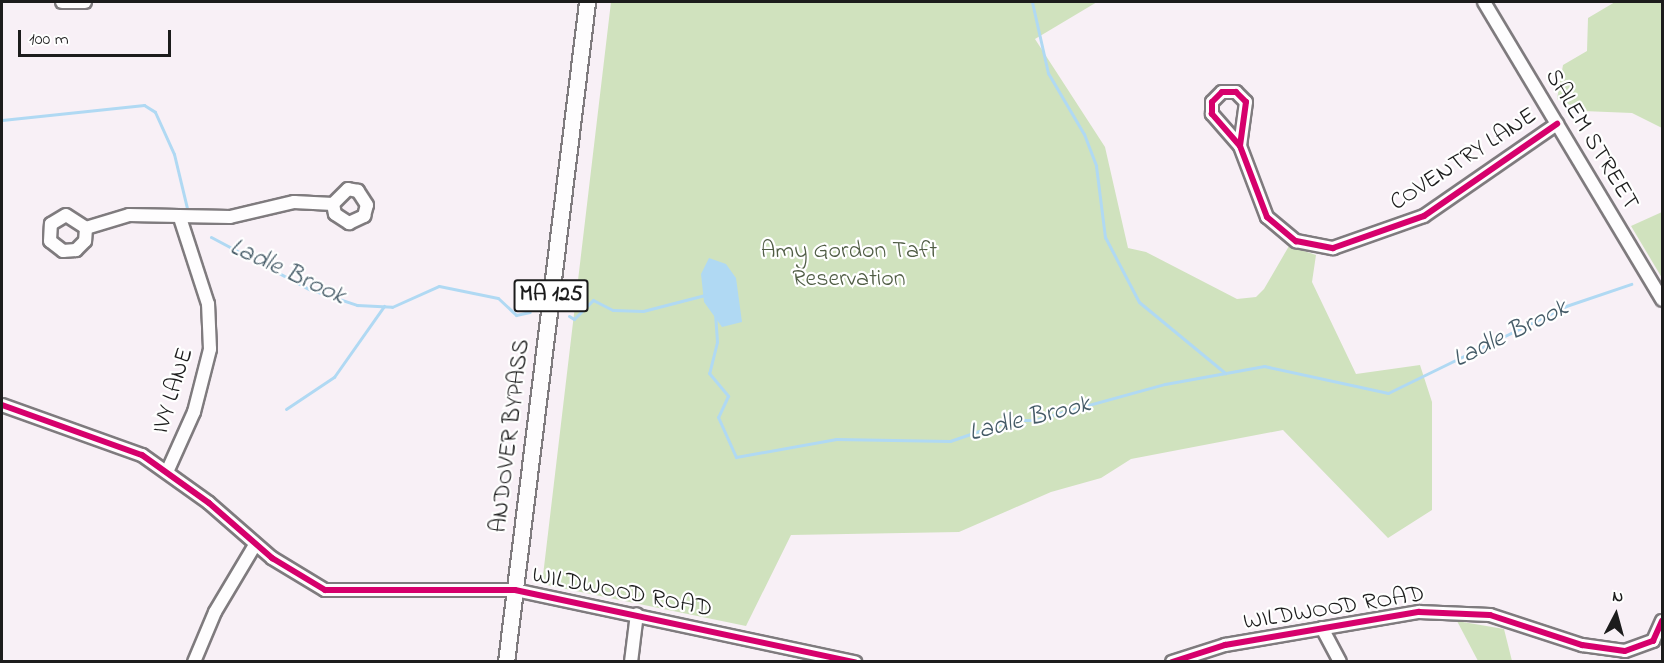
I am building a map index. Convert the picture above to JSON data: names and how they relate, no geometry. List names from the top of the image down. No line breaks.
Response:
{"streets":{"main road":["MA 125","ANDOVER BYPASS"],"street":["SALEM STREET","COVENTRY LANE","IVY LANE","WILDWOOD ROAD"]},"crossings":[["SALEM STREET","COVENTRY LANE"],["IVY LANE","WILDWOOD ROAD"],["ANDOVER BYPASS","WILDWOOD ROAD"]],"water":["Ladle Brook"],"parks":["Amy Gordon Taft Reservation"],"scale_bar":"100 m","north":"top"}
